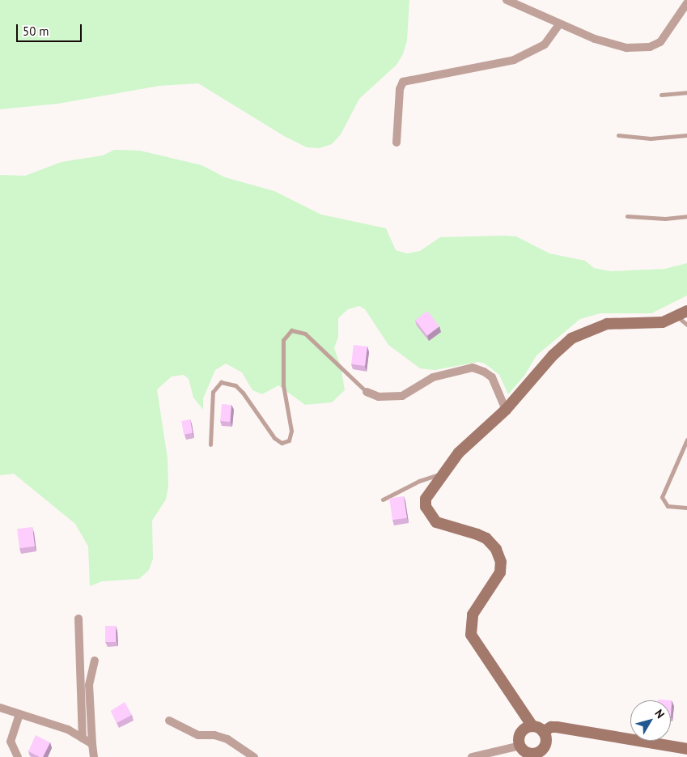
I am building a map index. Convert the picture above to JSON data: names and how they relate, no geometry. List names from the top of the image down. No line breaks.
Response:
{"scale_bar":"50 m","north":"top right"}
